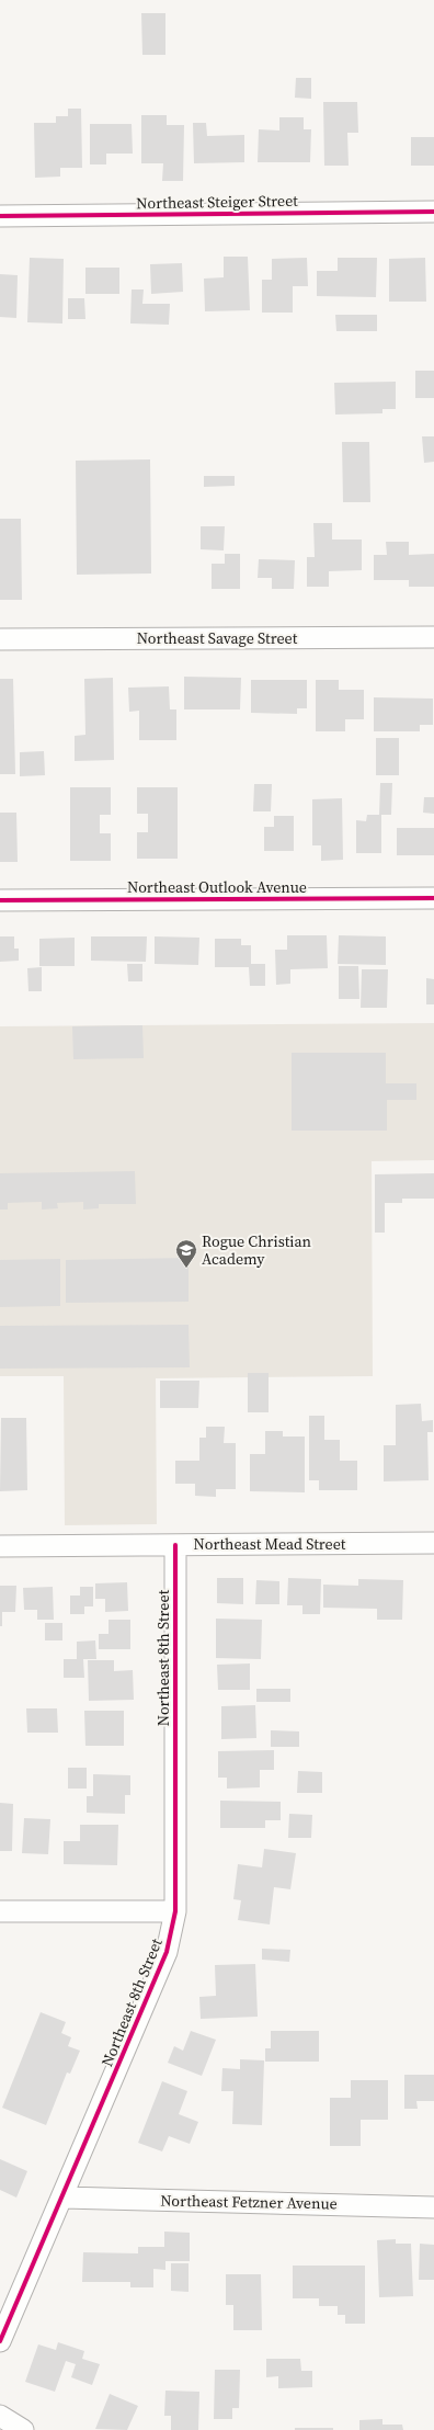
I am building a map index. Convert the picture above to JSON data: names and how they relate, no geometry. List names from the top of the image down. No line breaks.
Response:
{"streets":{"street":["Northeast Steiger Street","Northeast Savage Street","Northeast Outlook Avenue","Northeast Mead Street","Northeast 8th Street","Northeast Fetzner Avenue"]},"crossings":[["Northeast Mead Street","Northeast 8th Street"],["Northeast 8th Street","Northeast Fetzner Avenue"]],"places":{"school or university":["Rogue Christian Academy"]}}
